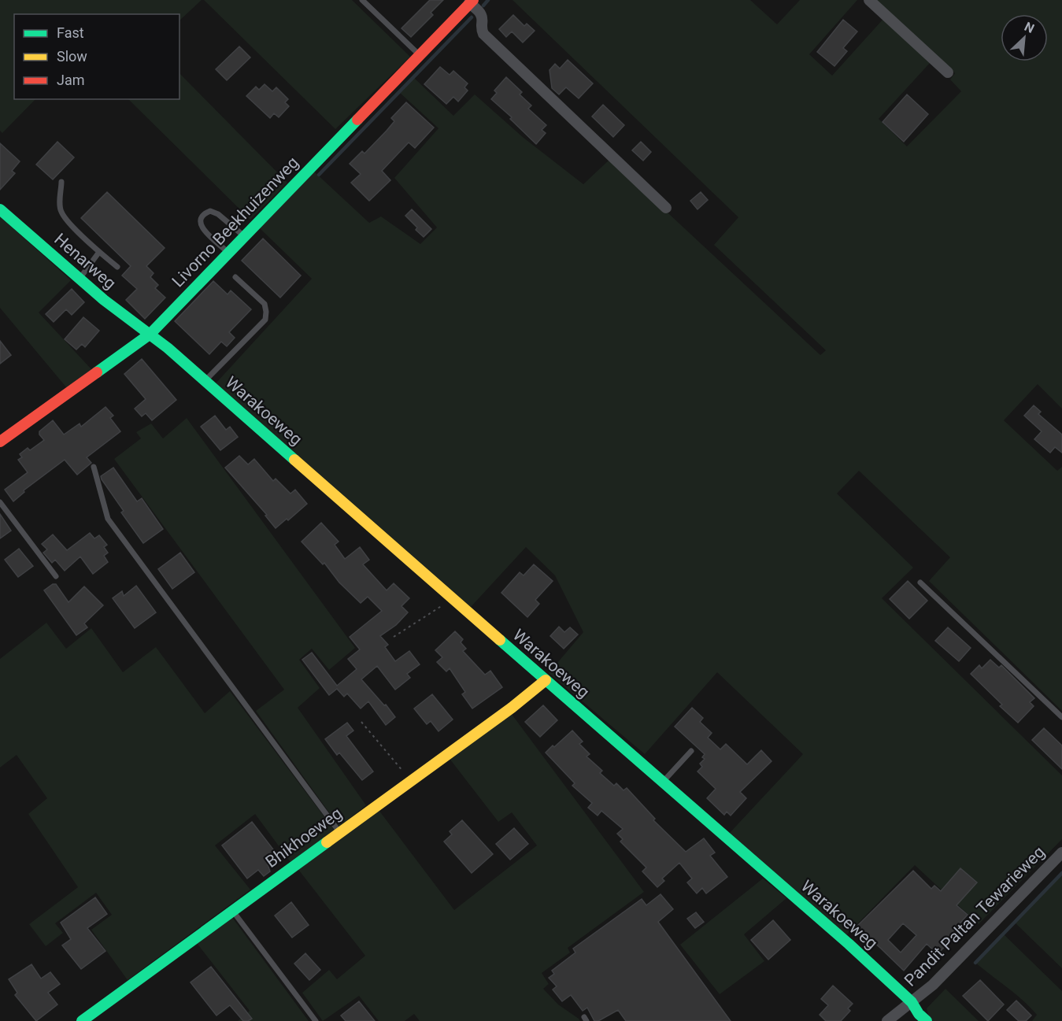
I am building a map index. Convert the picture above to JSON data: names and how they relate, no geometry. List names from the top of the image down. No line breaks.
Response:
{"streets":{"street":["Livorno Beekhuizenweg","Henarweg","Warakoeweg","Bhikhoeweg","Pandit Paltan Tewarieweg"]},"crossings":[["Livorno Beekhuizenweg","Henarweg"],["Livorno Beekhuizenweg","Warakoeweg"],["Henarweg","Warakoeweg"],["Warakoeweg","Bhikhoeweg"],["Warakoeweg","Pandit Paltan Tewarieweg"]],"legend":["Fast","Slow","Jam"],"north":"top right"}
